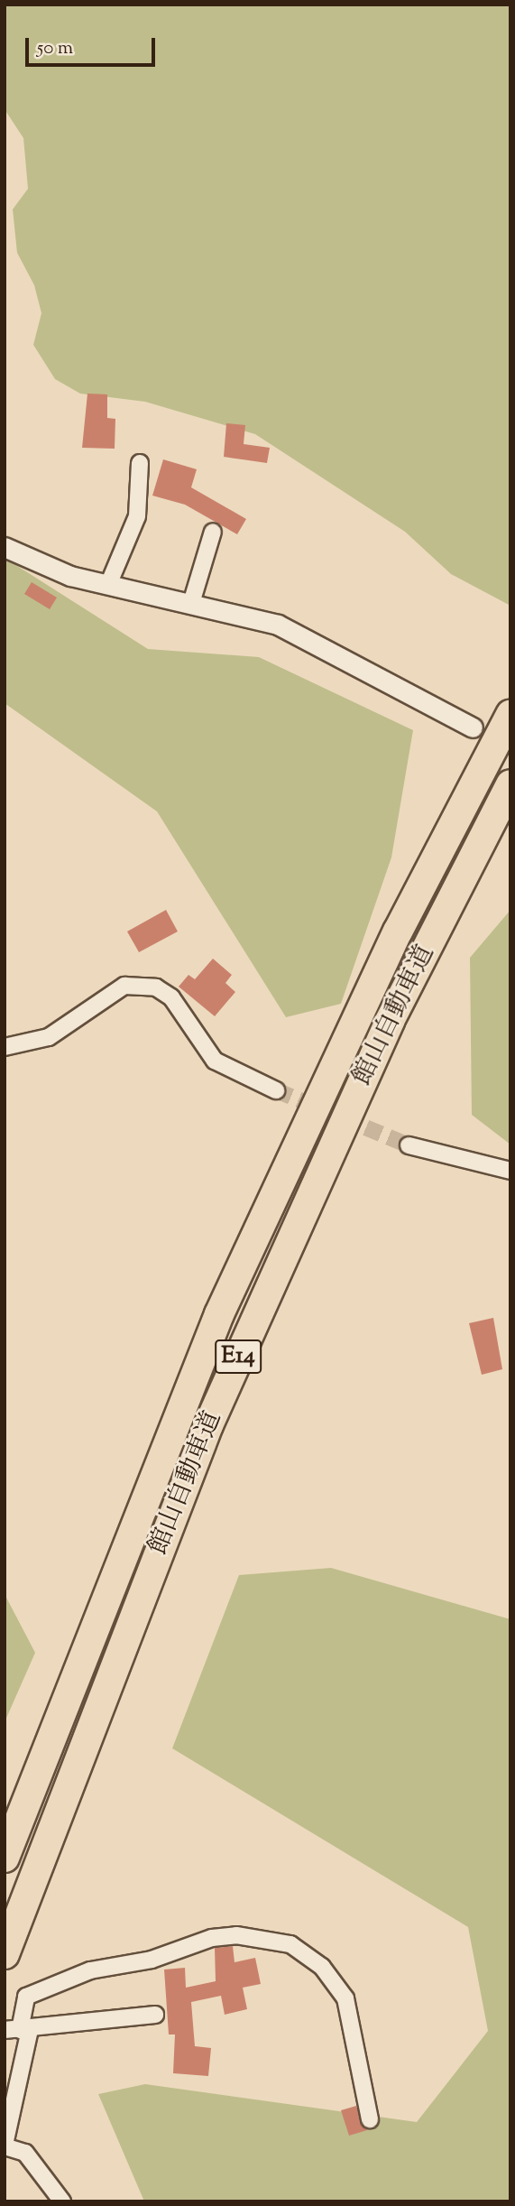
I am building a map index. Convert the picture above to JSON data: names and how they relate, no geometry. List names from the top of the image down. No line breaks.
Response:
{"streets":{"highway":["館山自動車道","E14"]},"scale_bar":"50 m"}
